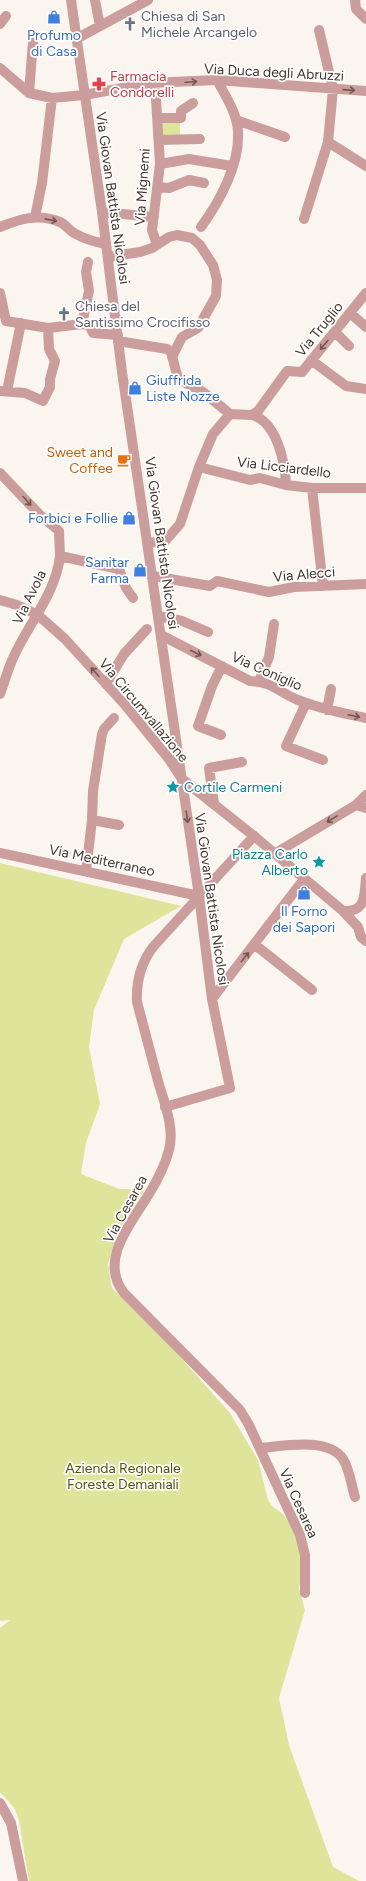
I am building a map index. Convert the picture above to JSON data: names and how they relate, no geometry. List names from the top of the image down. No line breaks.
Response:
{"streets":{"street":["Via Duca degli Abruzzi","Via Mignemi","Via Giovan Battista Nicolosi","Via Truglio","Via Licciardello","Via Alecci","Via Avola","Via Coniglio","Via Circumvallazione","Via Mediterraneo","Via Cesarea"]},"crossings":[["Via Duca degli Abruzzi","Via Mignemi"],["Via Duca degli Abruzzi","Via Giovan Battista Nicolosi"],["Via Giovan Battista Nicolosi","Via Alecci"],["Via Giovan Battista Nicolosi","Via Coniglio"],["Via Giovan Battista Nicolosi","Via Circumvallazione"],["Via Giovan Battista Nicolosi","Via Mediterraneo"],["Via Giovan Battista Nicolosi","Via Cesarea"],["Via Avola","Via Circumvallazione"],["Via Circumvallazione","Via Cesarea"],["Via Mediterraneo","Via Cesarea"]],"one_way":["Via Avola"],"parks":["Azienda Regionale Foreste Demaniali"],"places":{"shop":["Profumo di Casa","Giuffrida Liste Nozze","Forbici e Follie","Sanitar Farma","Il Forno dei Sapori"],"church":["Chiesa di San Michele Arcangelo","Chiesa del Santissimo Crocifisso"],"pharmacy":["Farmacia Condorelli"],"cafe":["Sweet and Coffee"],"place":["Cortile Carmeni","Piazza Carlo Alberto"]}}
